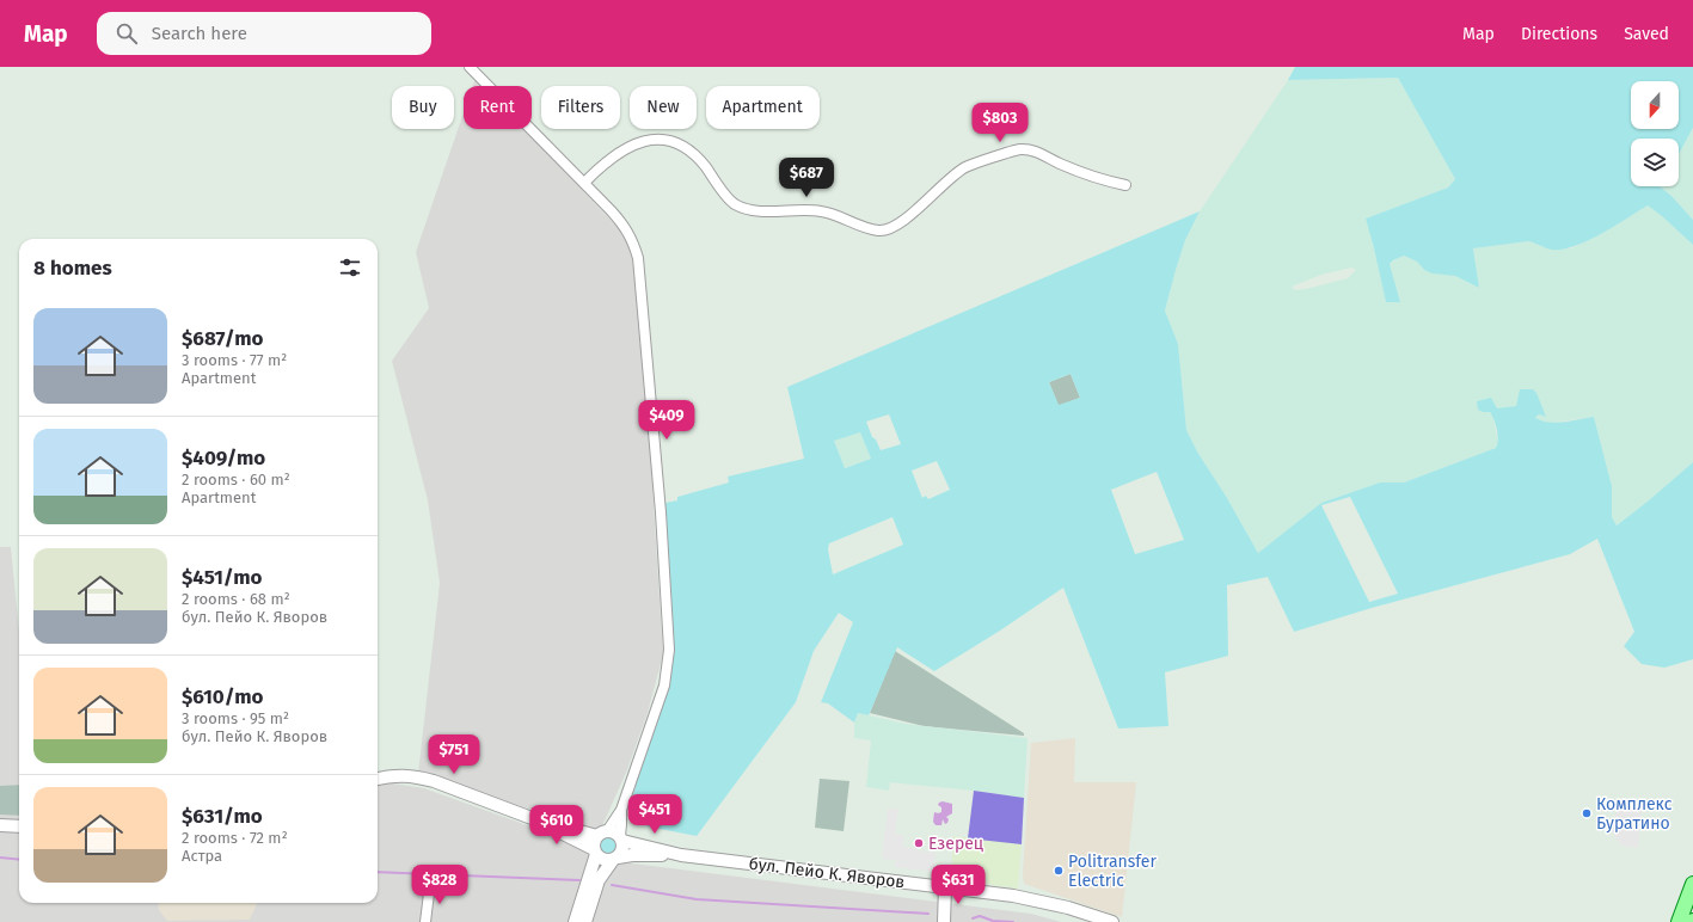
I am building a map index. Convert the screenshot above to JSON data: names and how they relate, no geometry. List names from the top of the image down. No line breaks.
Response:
{"streets":{"street":["бул. Пейо К. Яворов"]},"places":["Комплекс Буратино","Езерец","Politransfer Electric"],"north":"bottom","page":{"header":"Map","search":"Search here","nav":["Map","Directions","Saved"],"chip":["Buy","Rent","Filters","New","Apartment"],"price":["$803","$687","$409","$751","$451","$610","$828","$631"],"heading":"8 homes","list":[{"name":"$687/mo","note":"3 rooms · 77 m² · Apartment"},{"name":"$409/mo","note":"2 rooms · 60 m² · Apartment"},{"name":"$451/mo","note":"2 rooms · 68 m² · бул. Пейо К. Яворов"},{"name":"$610/mo","note":"3 rooms · 95 m² · бул. Пейо К. Яворов"},{"name":"$631/mo","note":"2 rooms · 72 m² · Астра"}]}}
